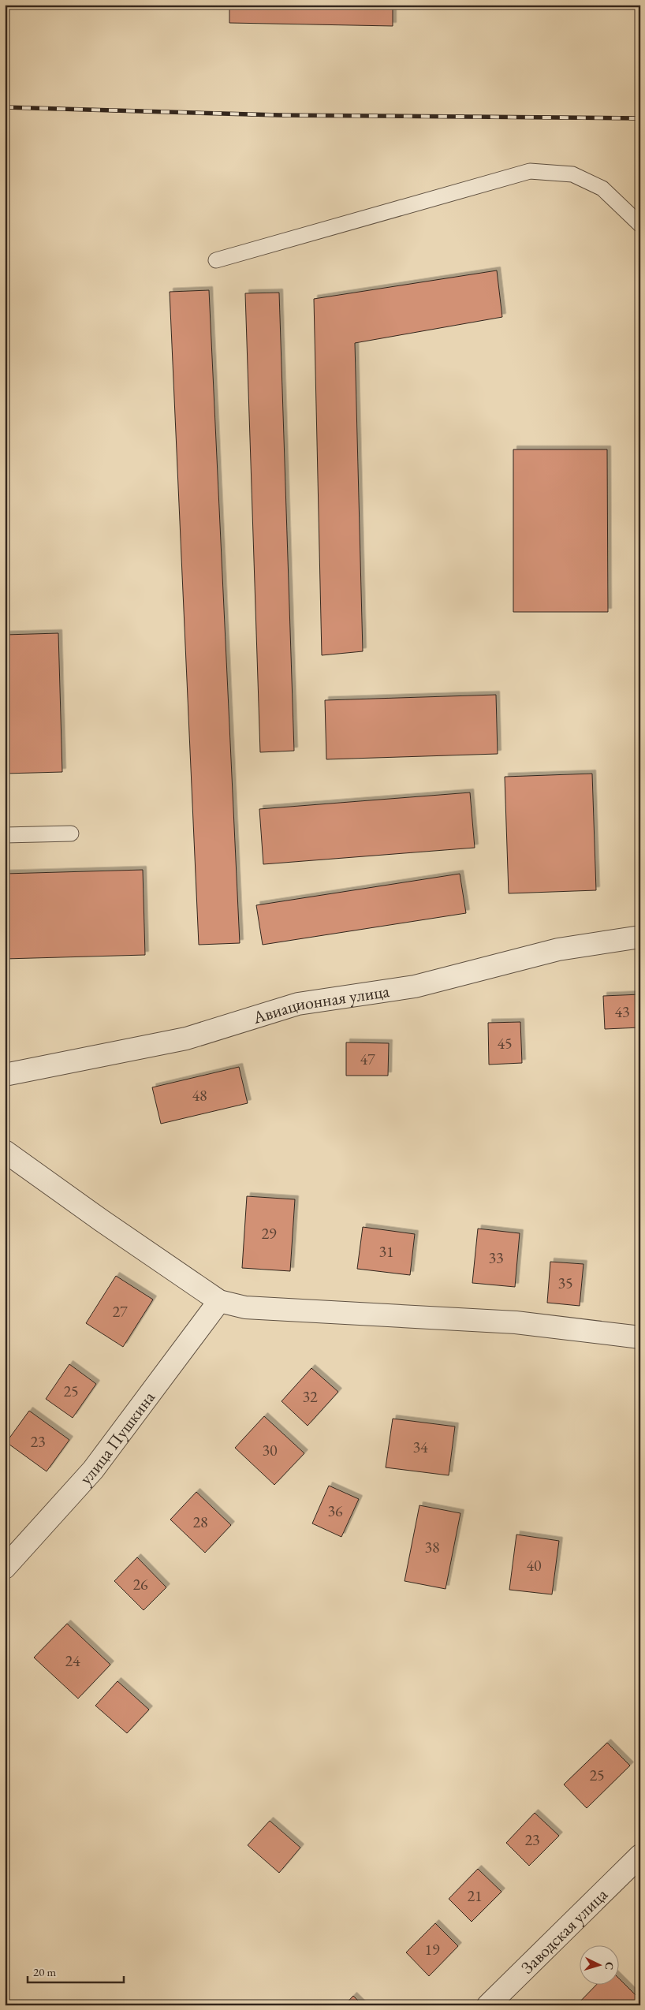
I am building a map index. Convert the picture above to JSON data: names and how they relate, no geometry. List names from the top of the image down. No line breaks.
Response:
{"streets":{"street":["Авиационная улица","улица Пушкина","Заводская улица"]},"house_numbers":["43","45","47","48","29","31","33","35","27","25","32","23","34","30","36","28","38","40","26","24","25","23","21","19"],"scale_bar":"20 m","north":"right"}
